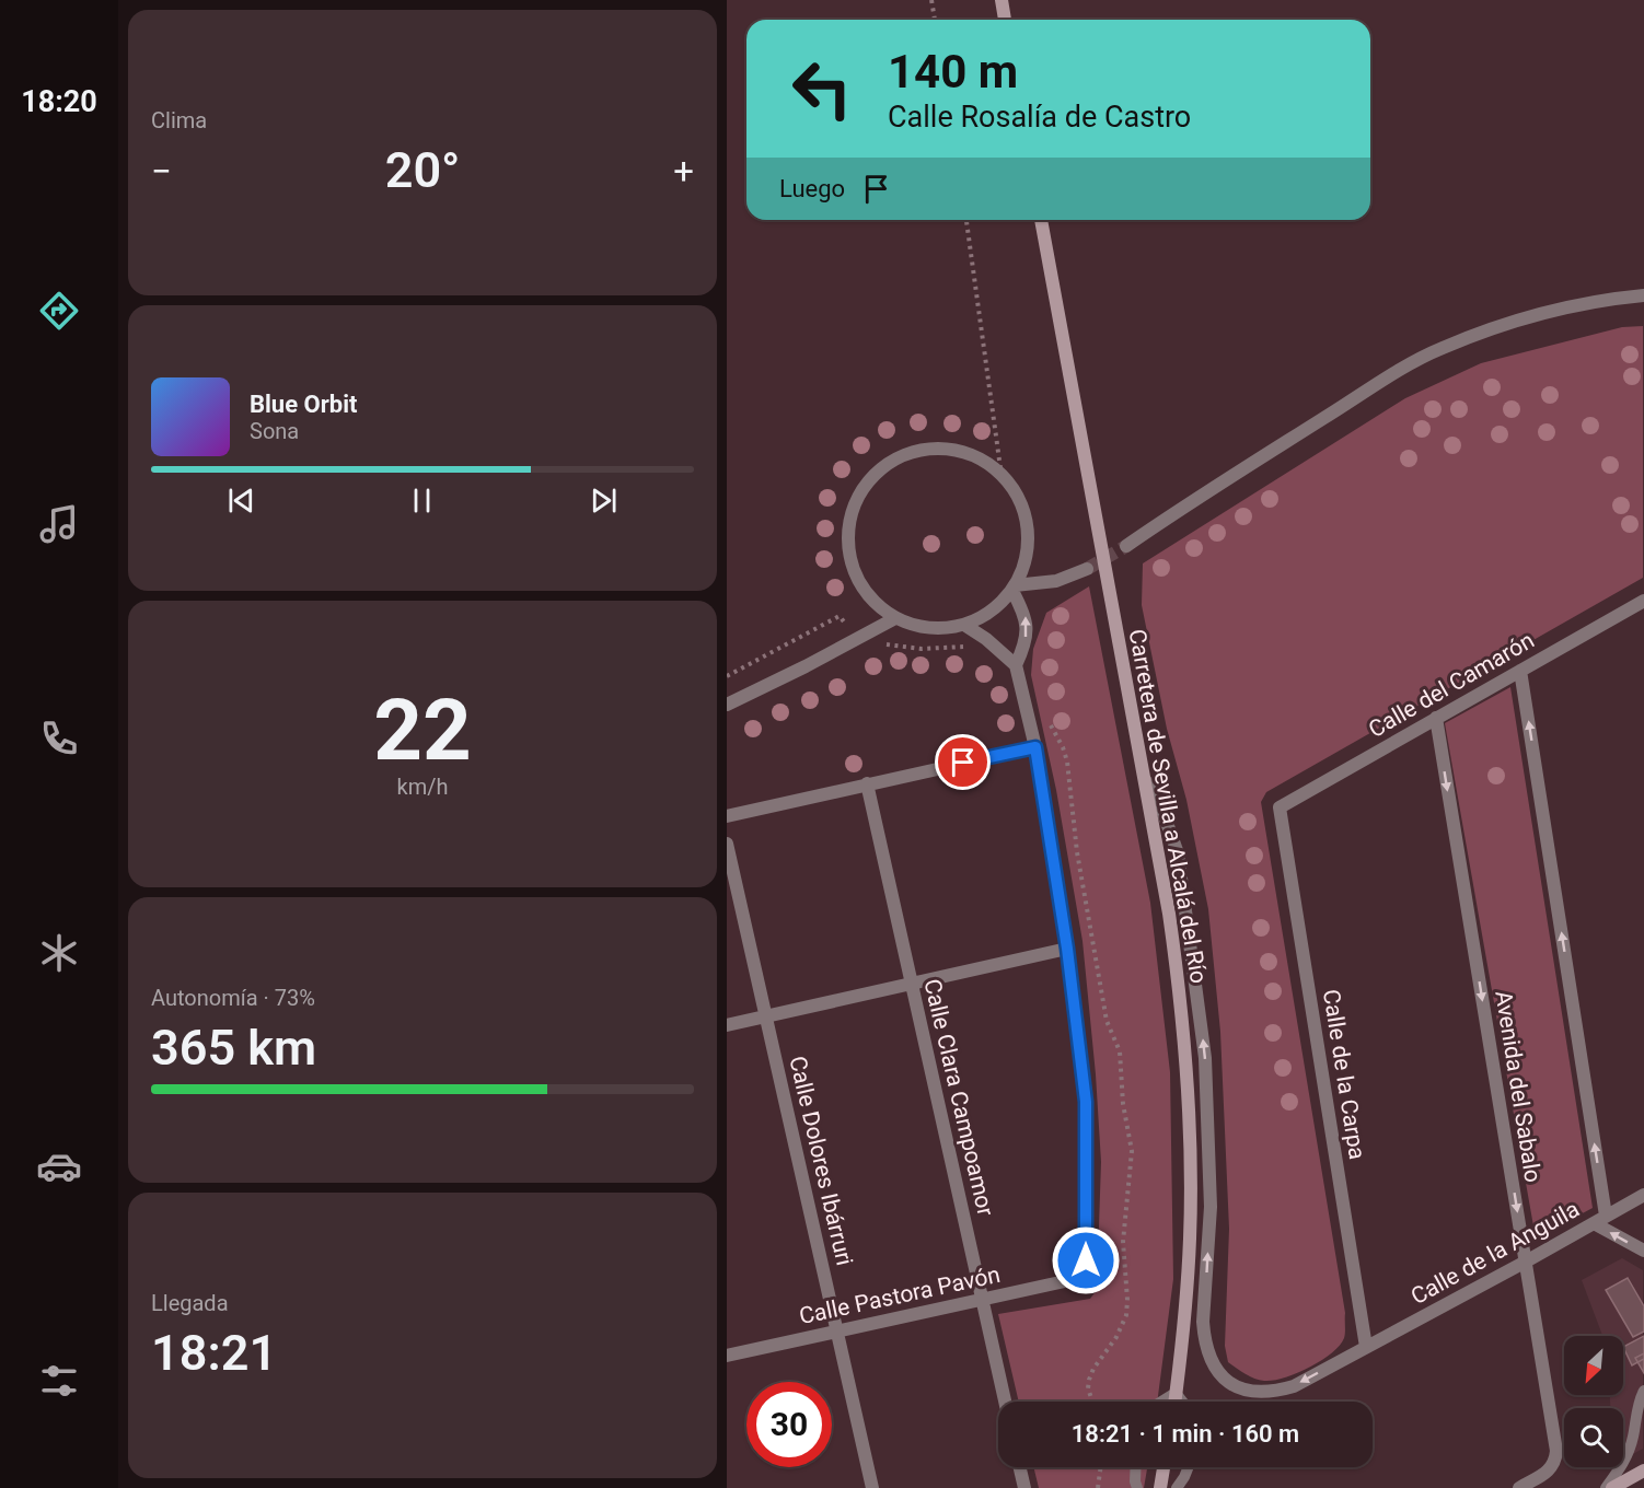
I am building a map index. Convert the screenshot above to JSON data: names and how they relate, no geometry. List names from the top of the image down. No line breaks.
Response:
{"streets":{"main road":["Carretera de Sevilla a Alcalá del Río"],"street":["Calle del Camarón","Calle de la Carpa","Avenida del Sabalo","Calle Clara Campoamor","Calle Dolores Ibárruri","Calle de la Anguila","Calle Pastora Pavón"]},"crossings":[["Calle del Camarón","Calle de la Carpa"],["Calle del Camarón","Avenida del Sabalo"],["Carretera de Sevilla a Alcalá del Río","Calle de la Anguila"],["Calle de la Carpa","Calle de la Anguila"],["Avenida del Sabalo","Calle de la Anguila"],["Calle Clara Campoamor","Calle Pastora Pavón"],["Calle Dolores Ibárruri","Calle Pastora Pavón"]],"north":"bottom left","page":{"tabs":"18:20","tile":["Clima",["22","km/h"],["Autonomía · 73%","365 km"],["Llegada","18:21"]],"turn":["140 m","Calle Rosalía de Castro"],"heat":["−","20°","+"],"then":"Luego","song":["Blue Orbit","Sona"],"limit":"30","trip":"18:21 · 1 min · 160 m"}}
